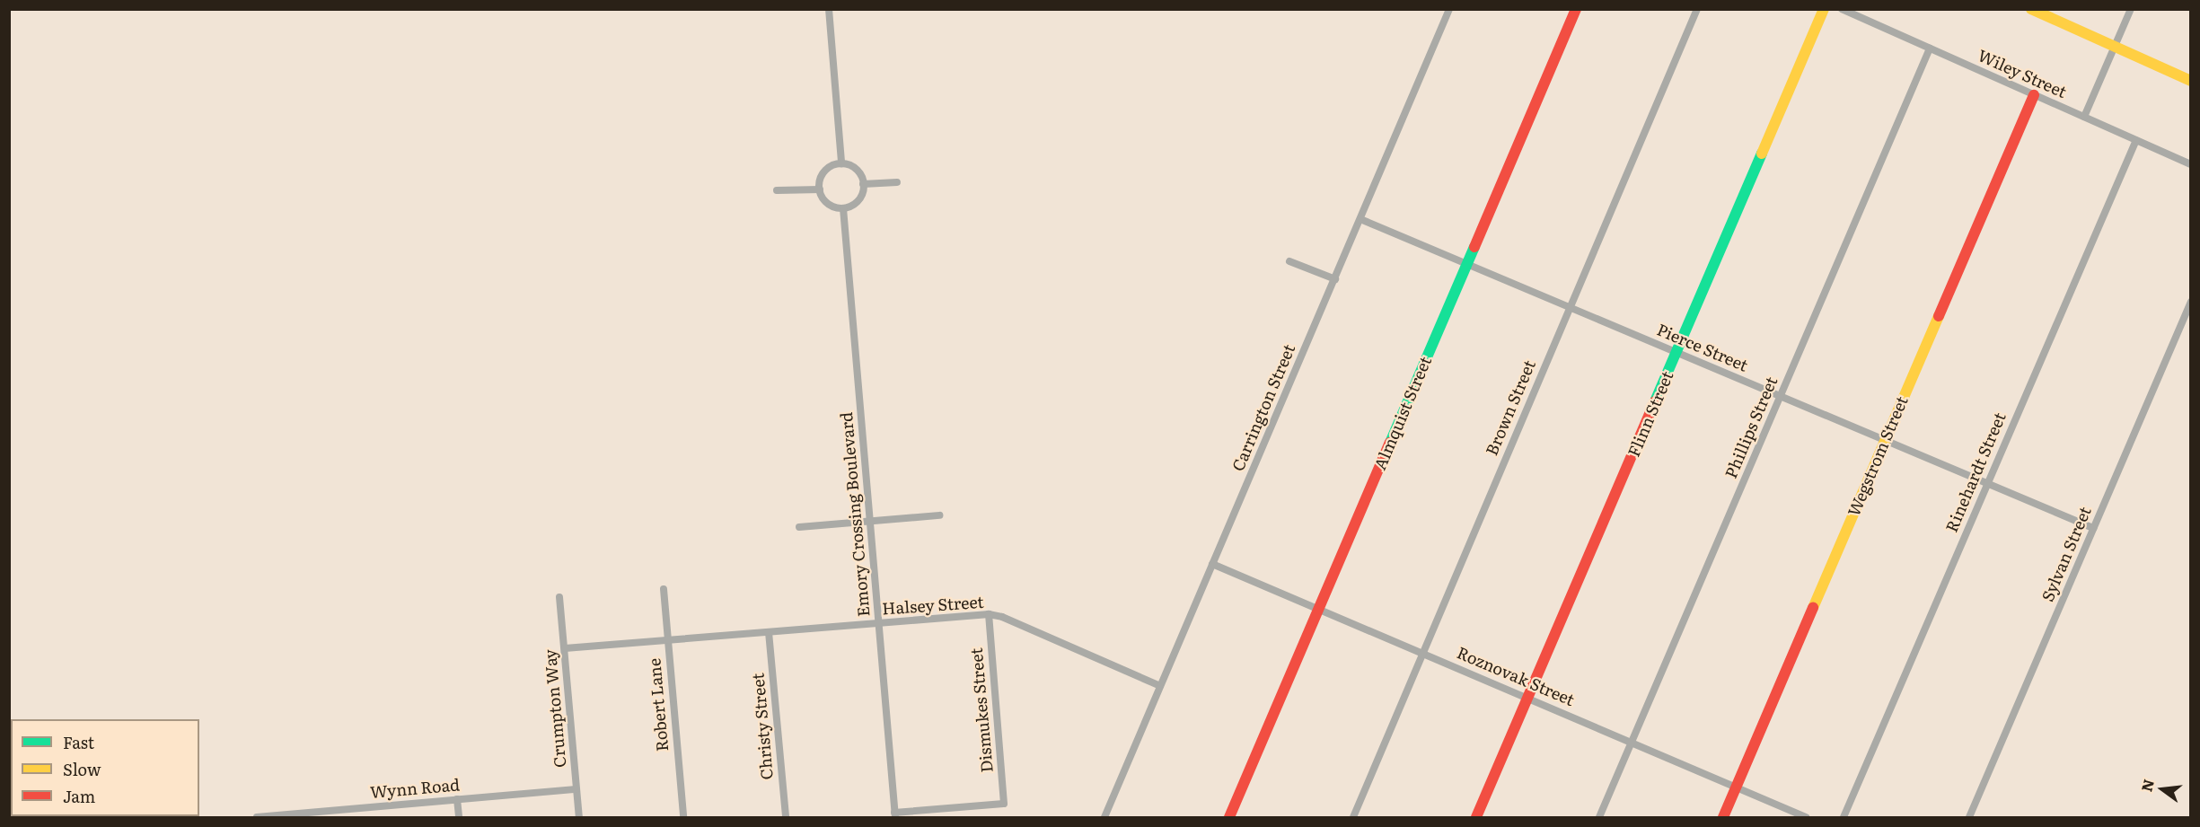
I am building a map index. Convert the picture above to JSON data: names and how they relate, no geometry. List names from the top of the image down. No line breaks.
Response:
{"streets":{"street":["Wiley Street","Pierce Street","Carrington Street","Brown Street","Almquist Street","Flinn Street","Phillips Street","Wegstrom Street","Rinehardt Street","Emory Crossing Boulevard","Sylvan Street","Halsey Street","Roznovak Street","Robert Lane","Crumpton Way","Dismukes Street","Christy Street","Wynn Road"]},"crossings":[["Wiley Street","Phillips Street"],["Wiley Street","Wegstrom Street"],["Wiley Street","Rinehardt Street"],["Pierce Street","Carrington Street"],["Pierce Street","Brown Street"],["Pierce Street","Almquist Street"],["Pierce Street","Flinn Street"],["Pierce Street","Phillips Street"],["Pierce Street","Wegstrom Street"],["Pierce Street","Rinehardt Street"],["Pierce Street","Sylvan Street"],["Carrington Street","Halsey Street"],["Carrington Street","Roznovak Street"],["Brown Street","Roznovak Street"],["Almquist Street","Roznovak Street"],["Flinn Street","Roznovak Street"],["Phillips Street","Roznovak Street"],["Wegstrom Street","Roznovak Street"],["Emory Crossing Boulevard","Halsey Street"],["Emory Crossing Boulevard","Dismukes Street"],["Halsey Street","Robert Lane"],["Halsey Street","Crumpton Way"],["Halsey Street","Dismukes Street"],["Halsey Street","Christy Street"],["Crumpton Way","Wynn Road"]],"legend":["Fast","Slow","Jam"],"north":"left"}
